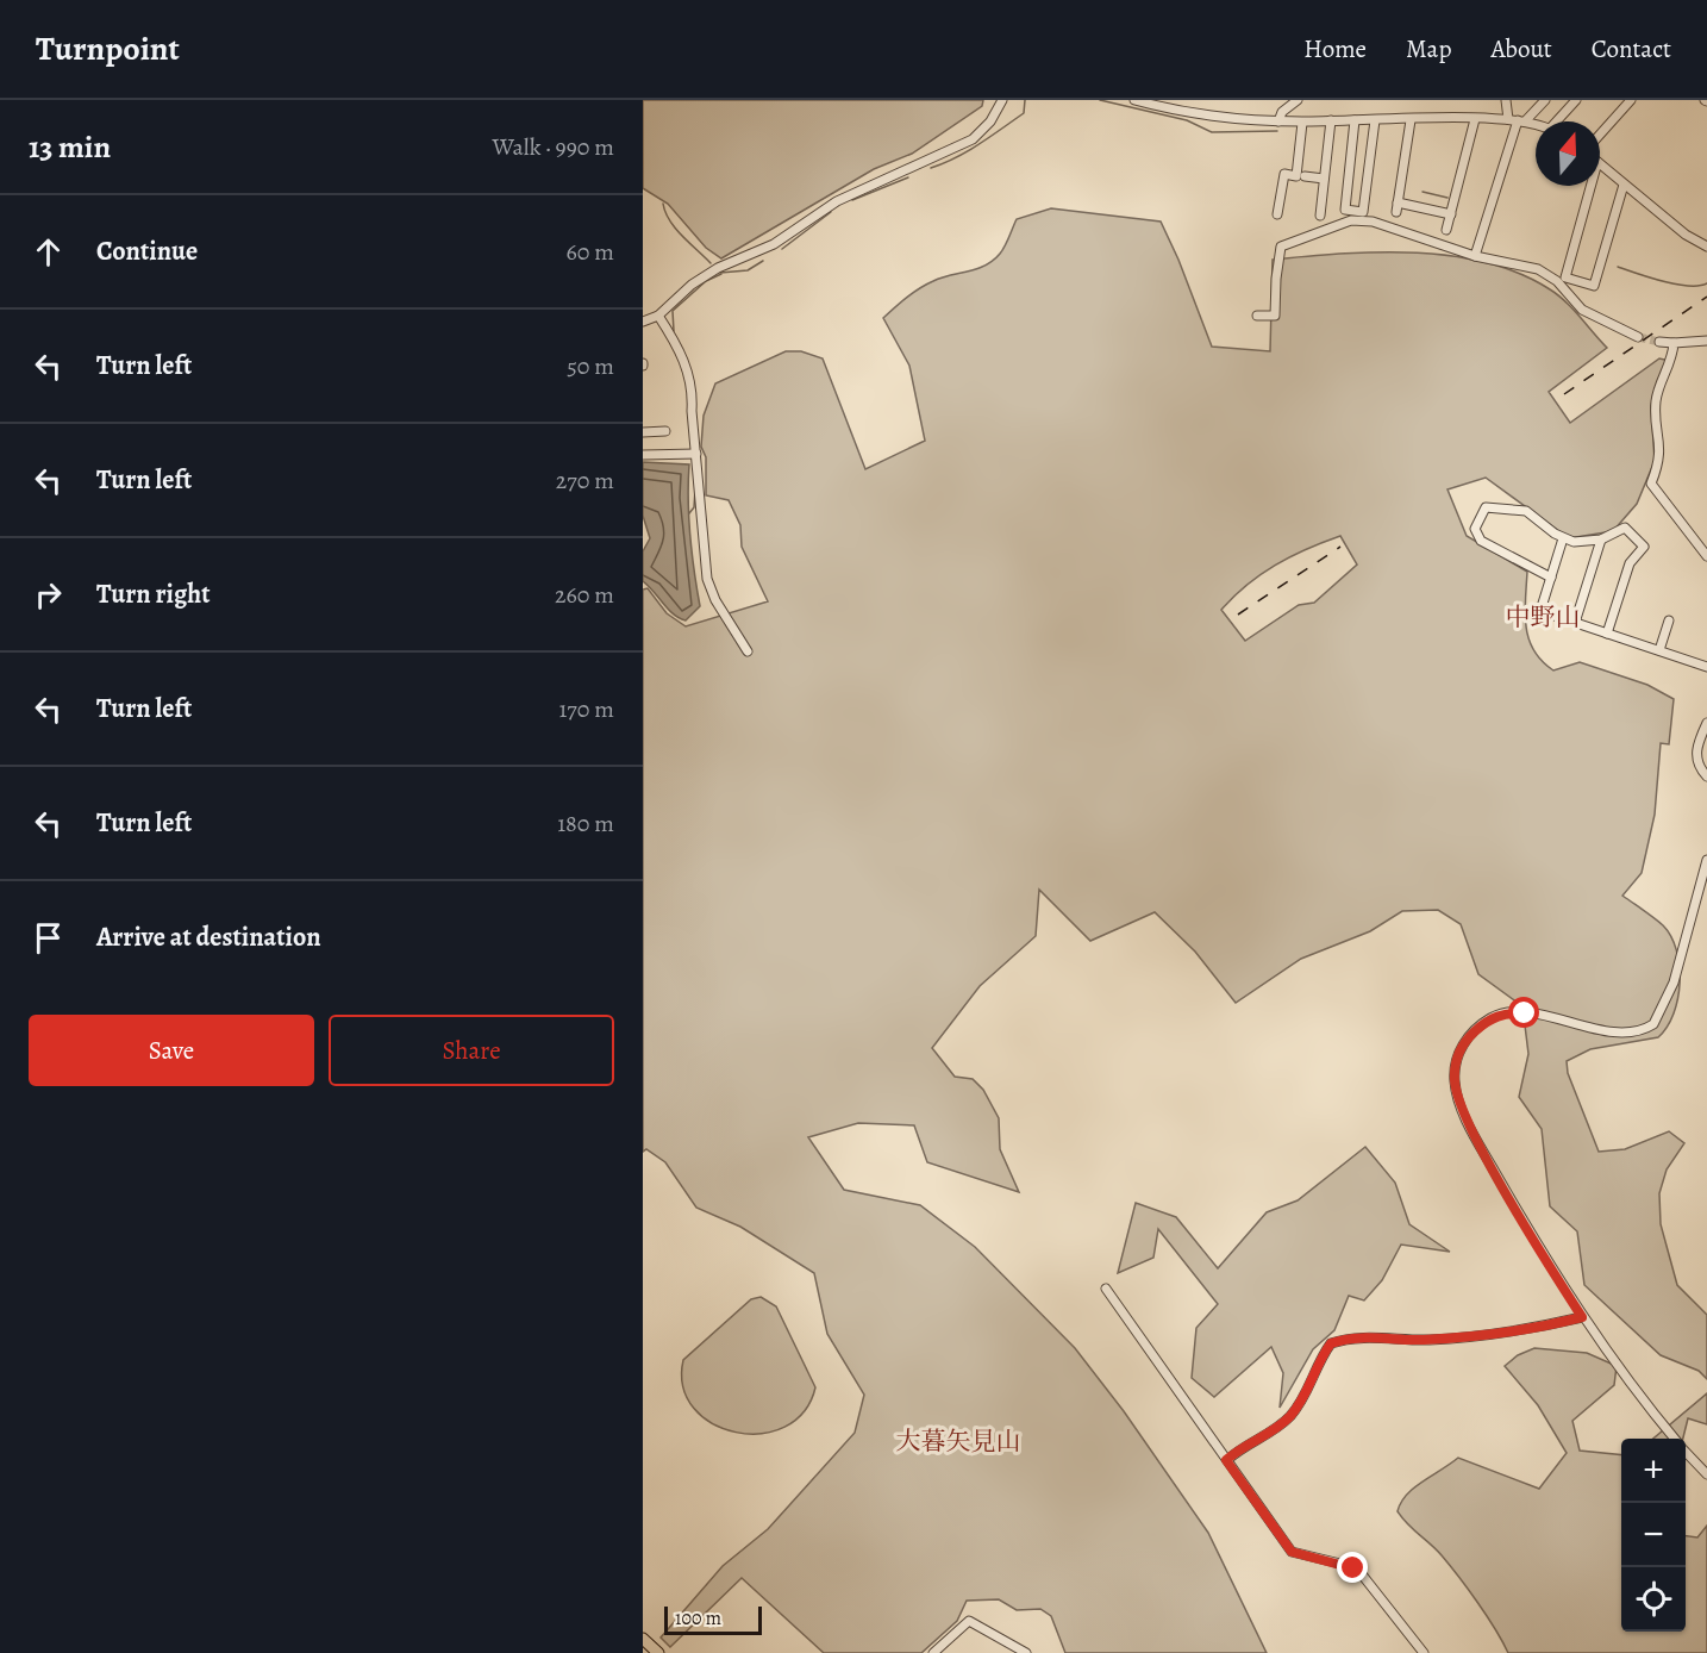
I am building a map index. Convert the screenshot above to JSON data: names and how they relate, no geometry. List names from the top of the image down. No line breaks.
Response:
{"districts":["中野山","大暮矢見山"],"scale_bar":"100 m","north":"top","page":{"header":"Turnpoint","nav":["Home","Map","About","Contact"],"heading":["13 min","Walk · 990 m"],"list":[["Continue","60 m"],["Turn left","50 m"],["Turn left","270 m"],["Turn right","260 m"],["Turn left","170 m"],["Turn left","180 m"],"Arrive at destination"],"buttons":["Save","Share"],"map_buttons":["+","−"],"scale":"100 m"}}
